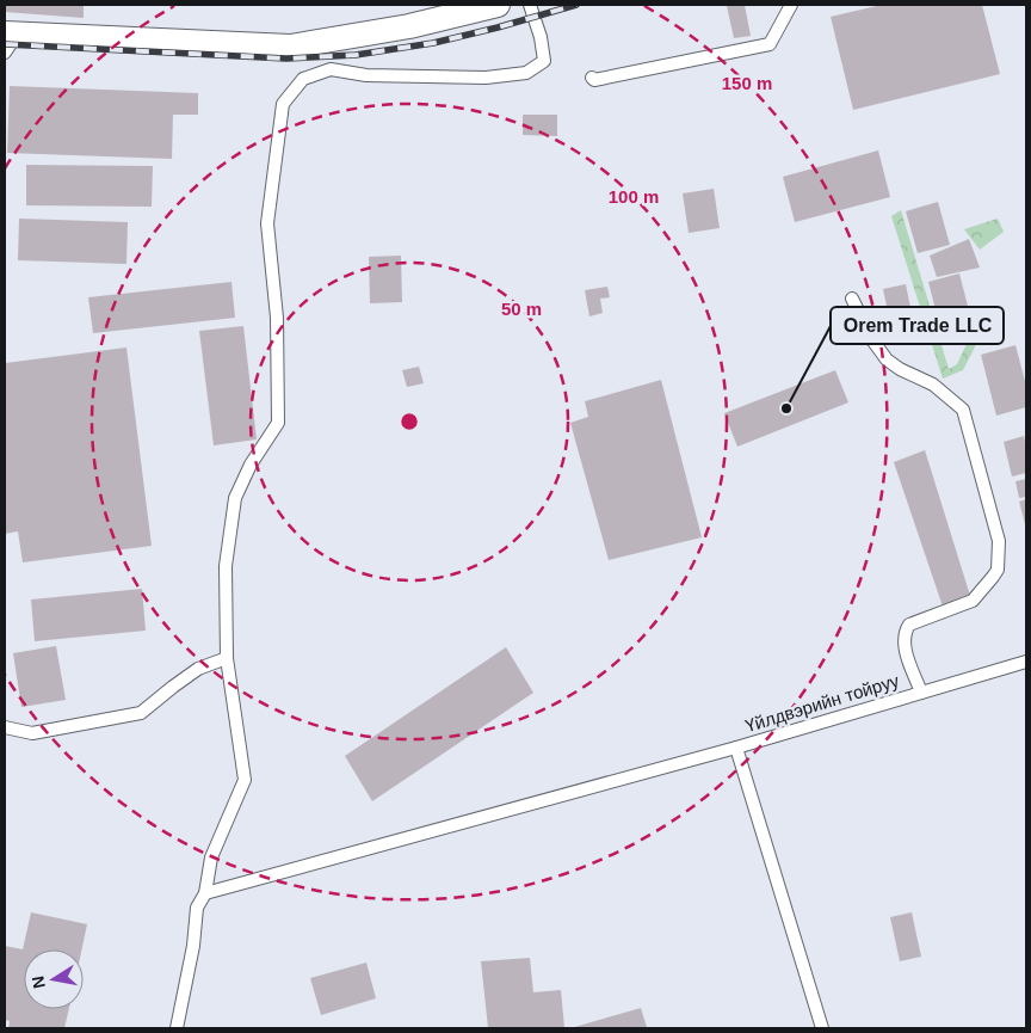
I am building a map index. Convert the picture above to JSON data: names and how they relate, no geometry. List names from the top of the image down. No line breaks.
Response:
{"streets":{"lane":["Үйлдвэрийн тойруу"]},"places":["Orem Trade LLC"],"north":"left","rings":["150 m","100 m","50 m"]}
